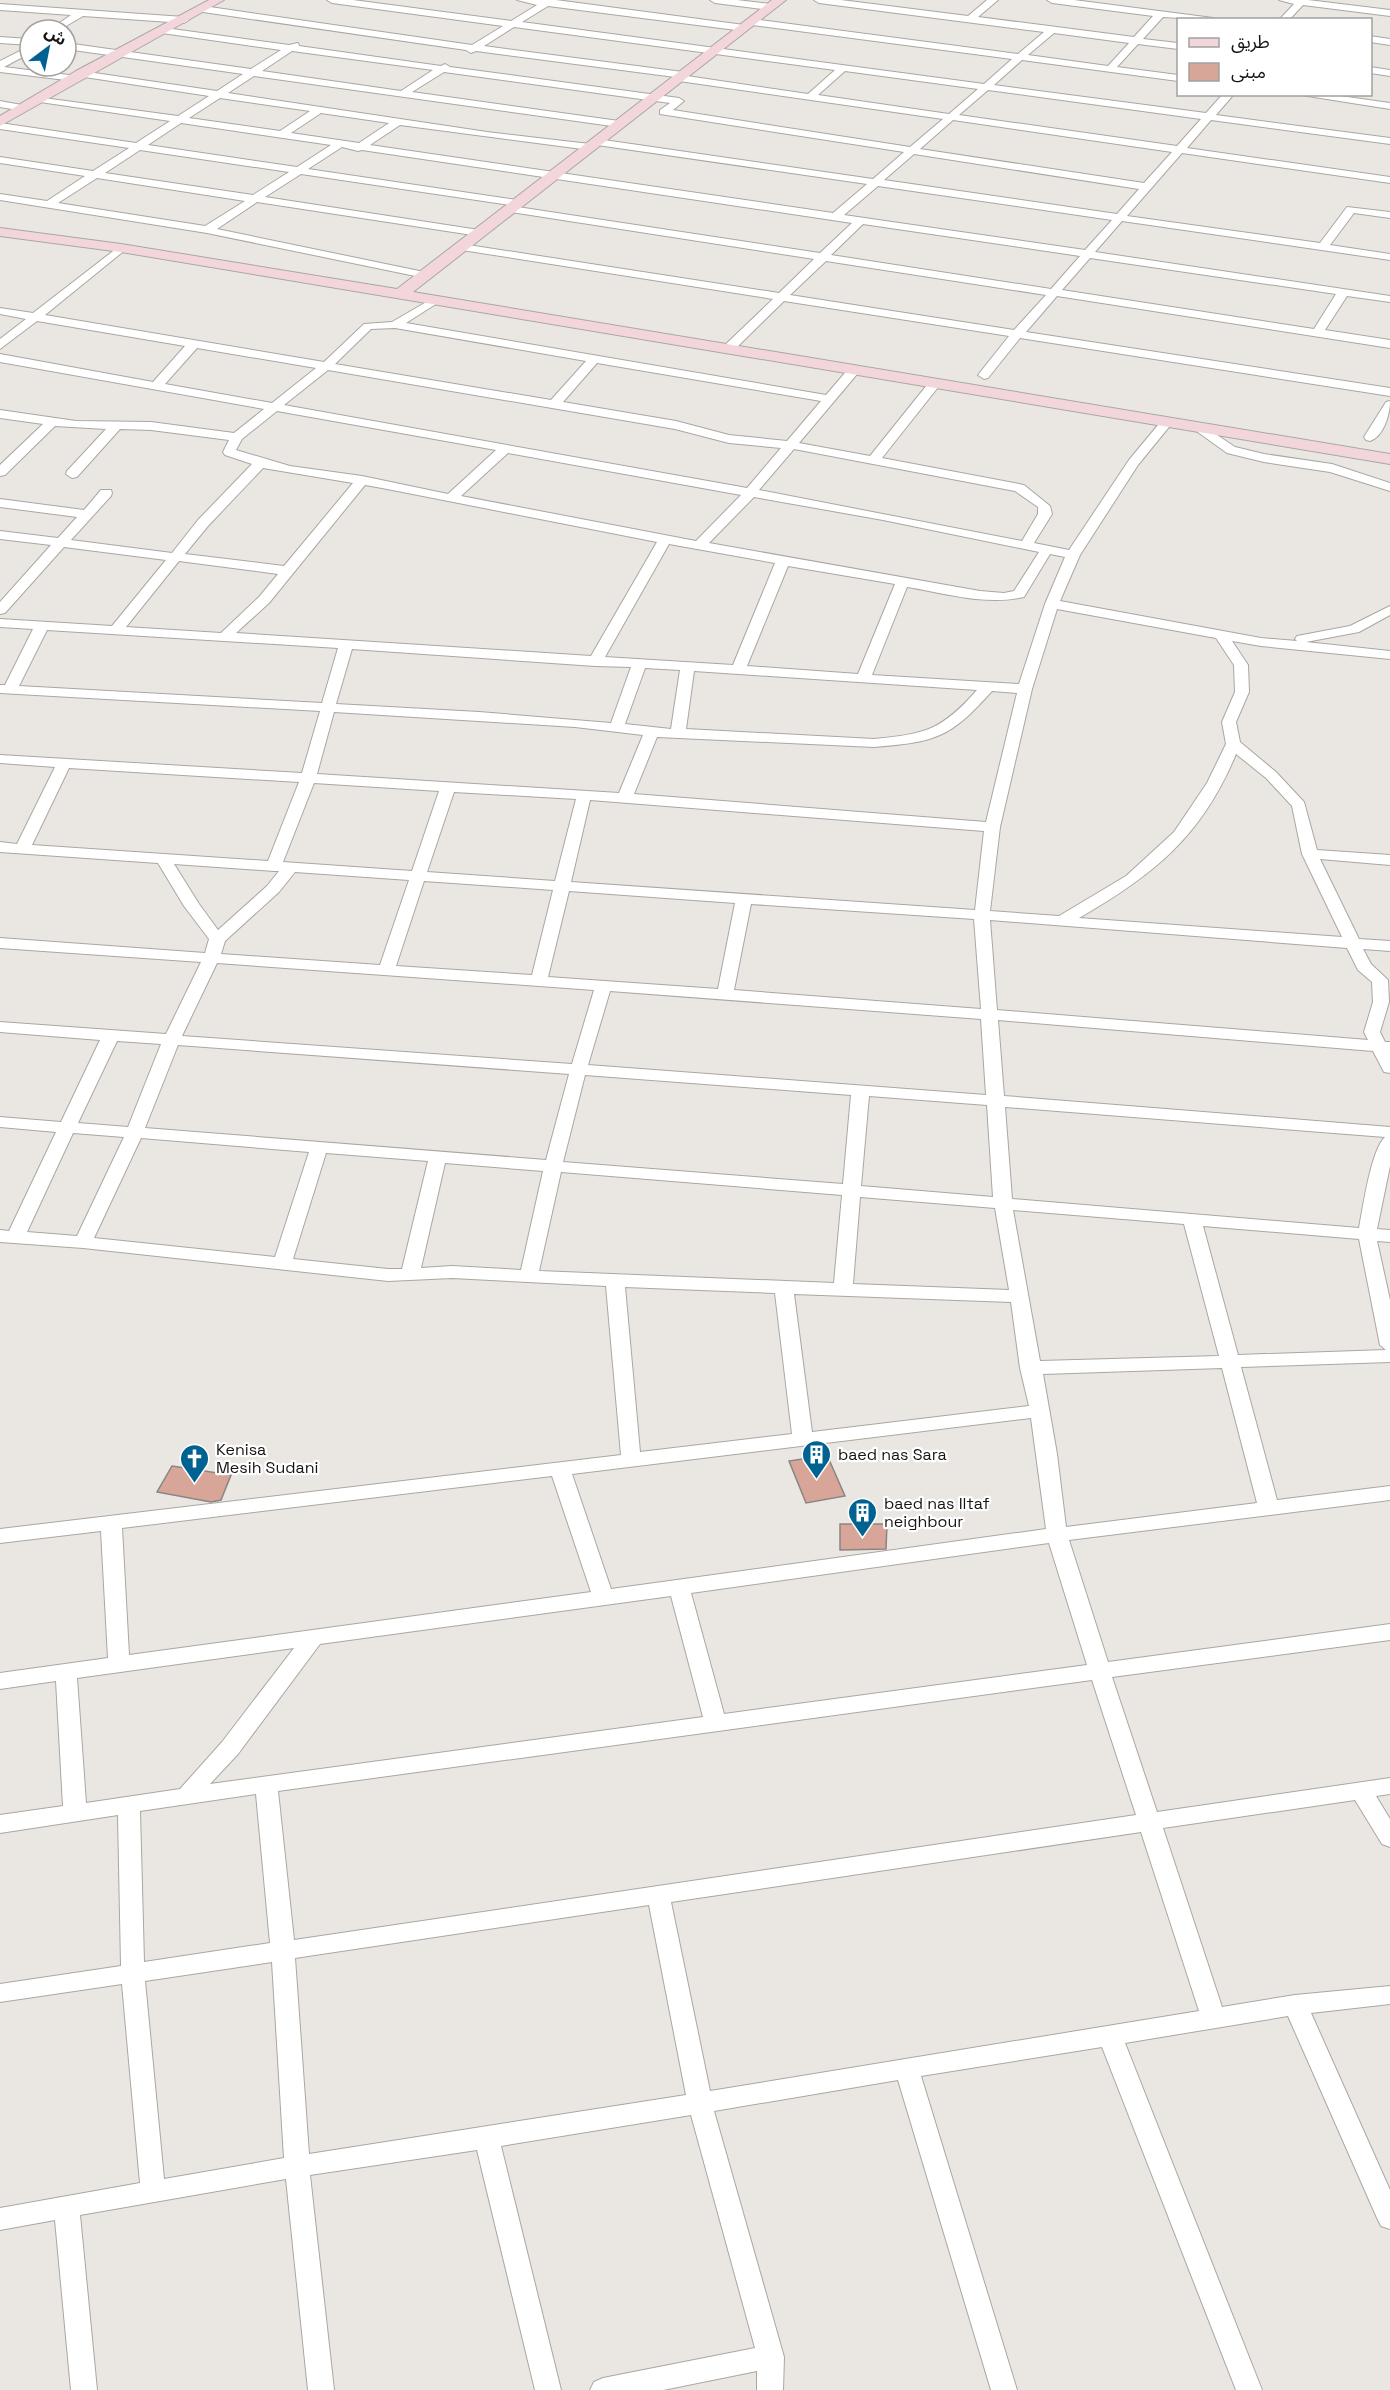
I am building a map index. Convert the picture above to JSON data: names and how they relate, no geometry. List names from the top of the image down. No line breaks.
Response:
{"places":{"building":["baed nas Sara","baed nas Iltaf neighbour"],"church":["Kenisa Mesih Sudani"]},"legend":["طريق","مبنى"],"north":"top right"}
